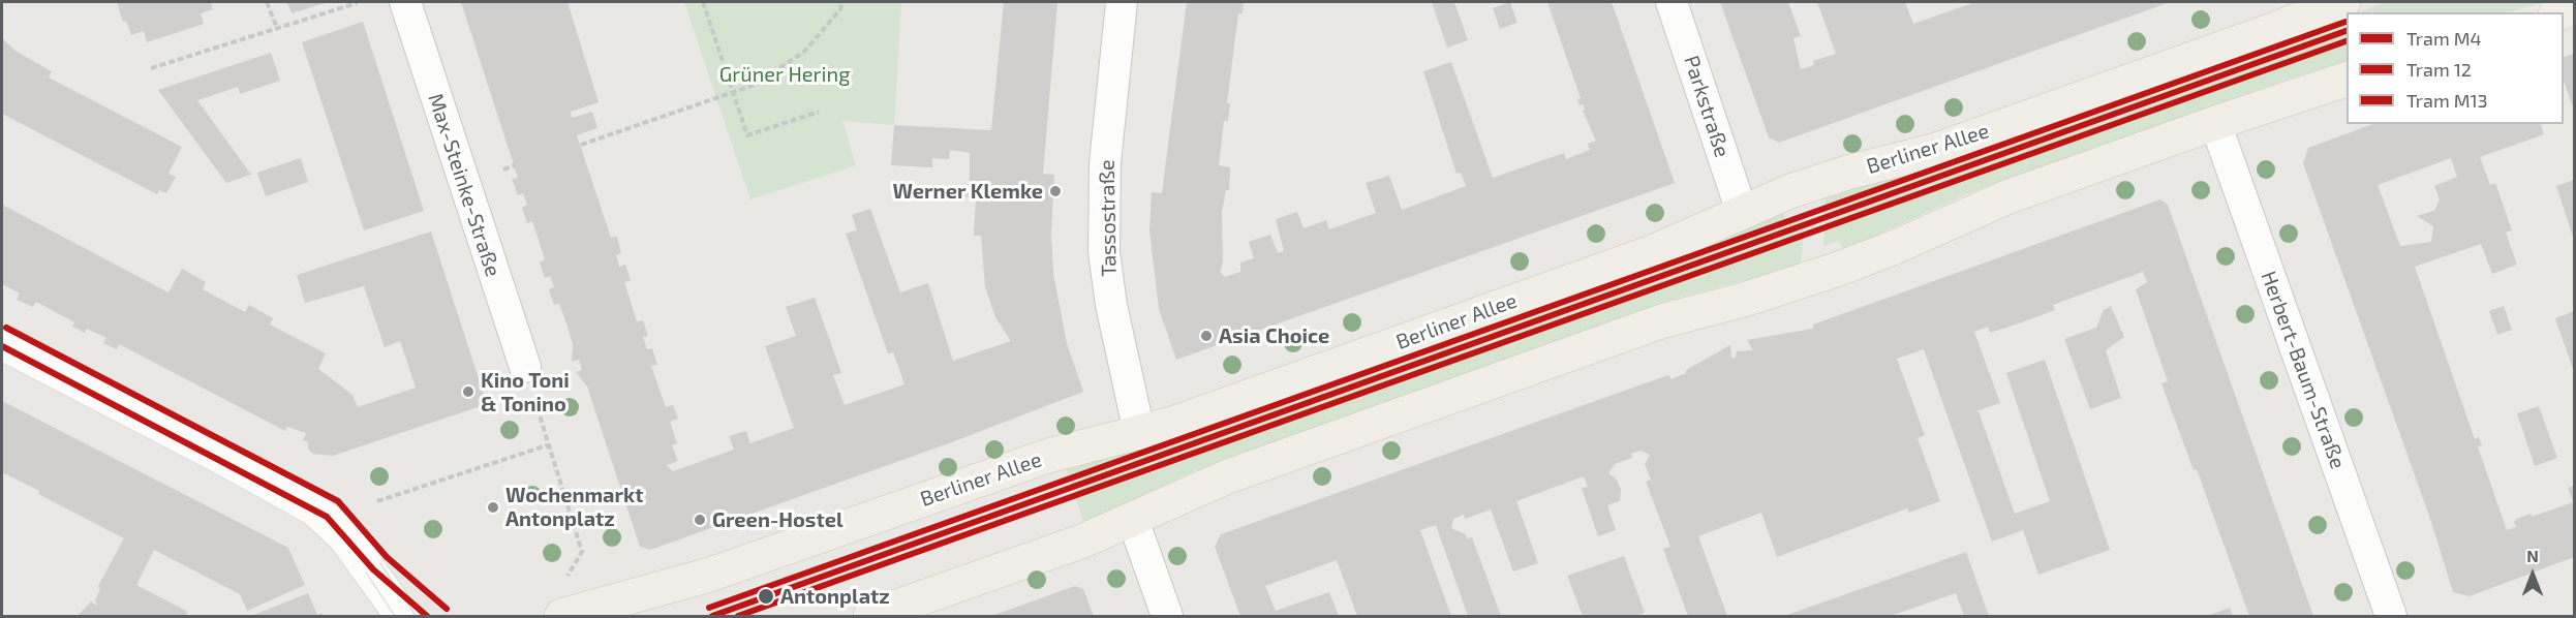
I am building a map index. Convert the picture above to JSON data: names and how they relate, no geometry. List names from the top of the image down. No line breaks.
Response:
{"streets":{"main road":["Berliner Allee"],"street":["Parkstraße","Max-Steinke-Straße","Tassostraße","Herbert-Baum-Straße"]},"crossings":[["Parkstraße","Berliner Allee"],["Berliner Allee","Tassostraße"]],"parks":["Grüner Hering"],"places":["Werner Klemke","Asia Choice","Kino Toni & Tonino","Wochenmarkt Antonplatz","Green-Hostel","Antonplatz"],"lines":["tram line M13","tram line M4","tram line 12"],"legend":["Tram M4","Tram 12","Tram M13"],"north":"top"}
